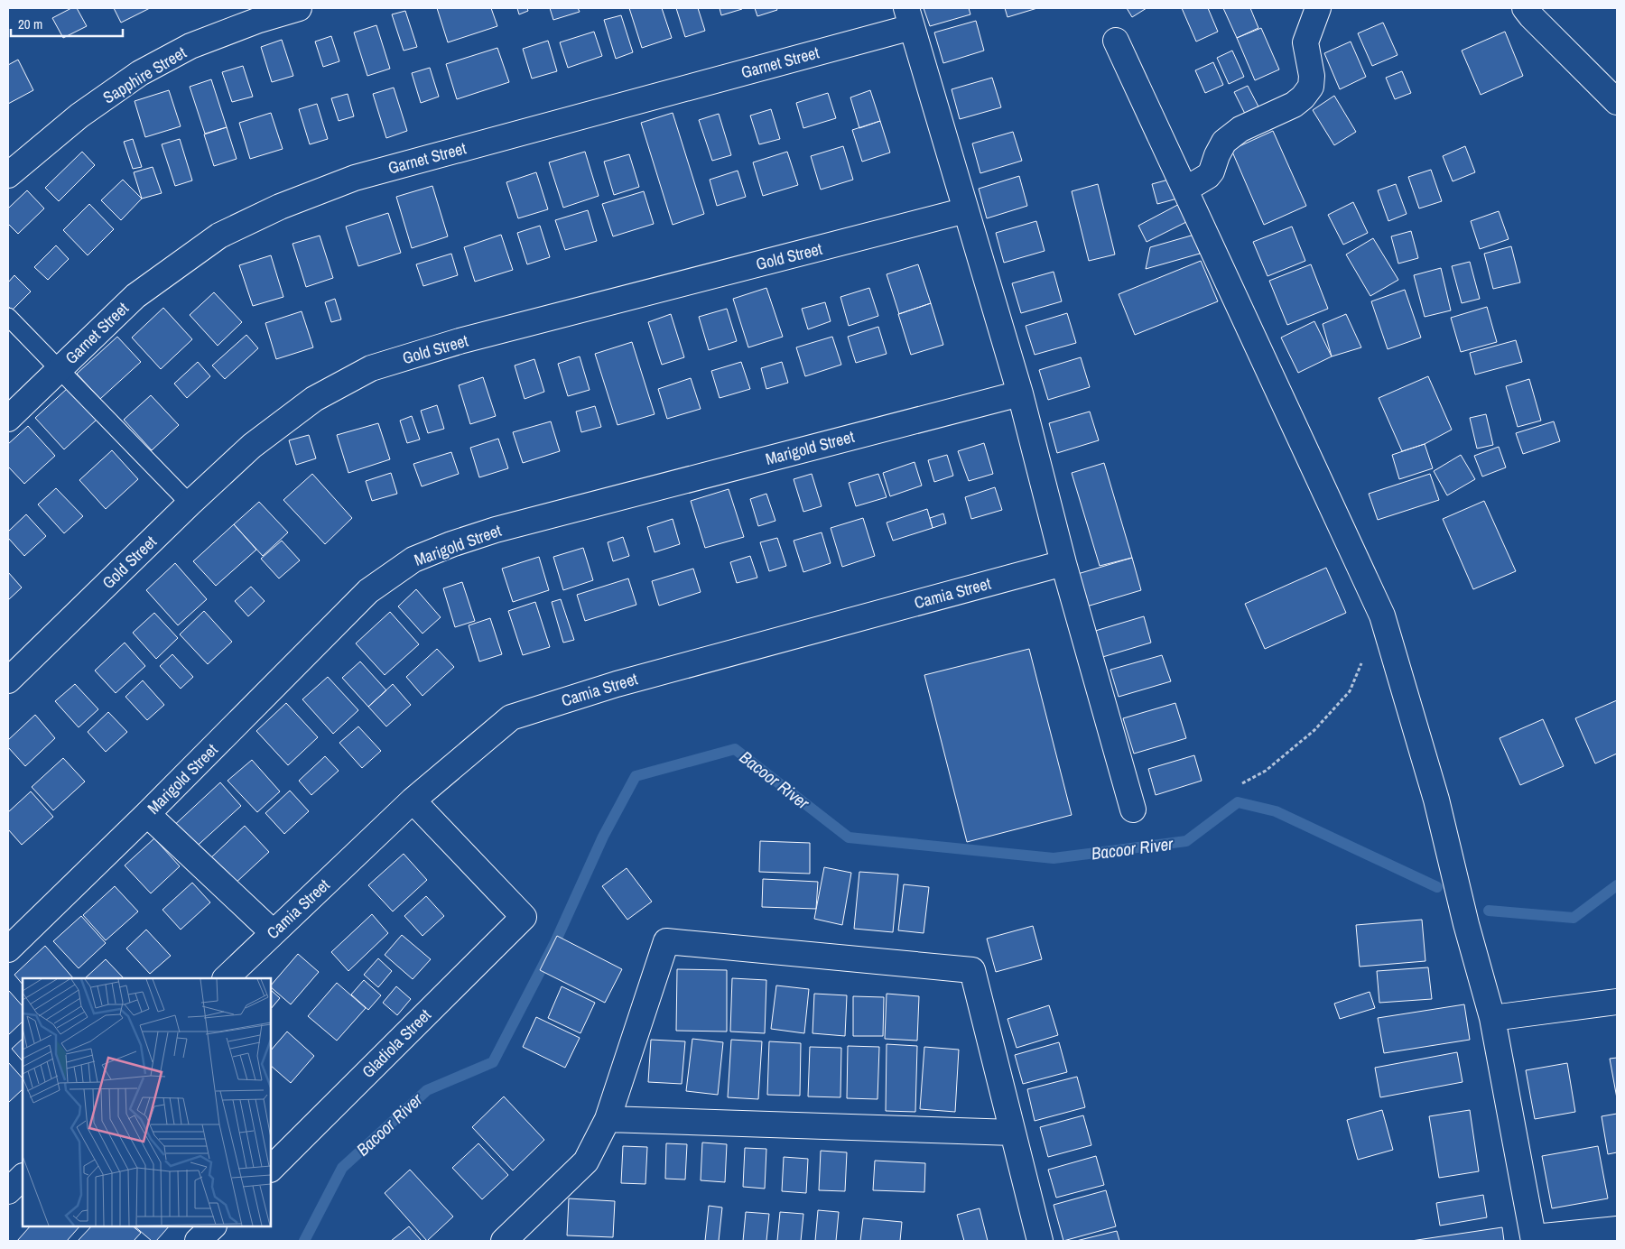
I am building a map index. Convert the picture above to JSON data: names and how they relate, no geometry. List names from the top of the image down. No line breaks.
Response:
{"streets":{"street":["Garnet Street","Sapphire Street","Gold Street","Marigold Street","Camia Street","Gladiola Street"]},"crossings":[["Camia Street","Gladiola Street"]],"water":["Bacoor River"],"scale_bar":"20 m"}
